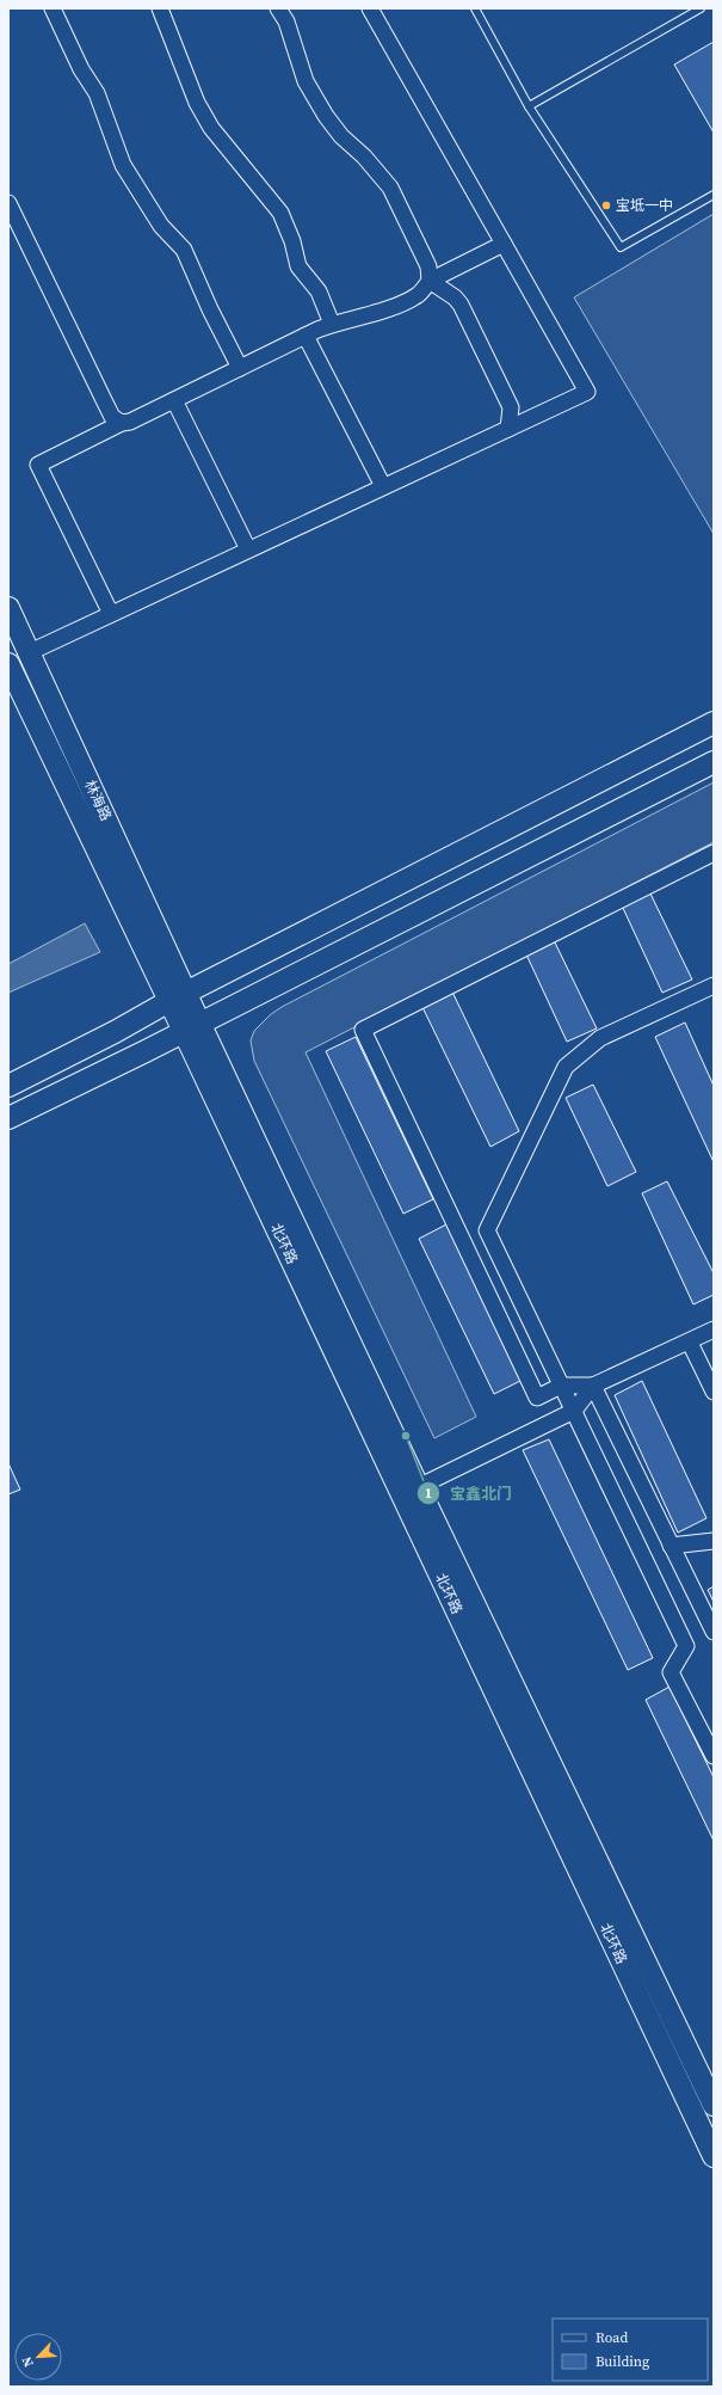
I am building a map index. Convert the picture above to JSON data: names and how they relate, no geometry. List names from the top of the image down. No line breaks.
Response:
{"streets":{"main road":["林海路","北环路"]},"crossings":[["林海路","北环路"]],"places":["宝坻一中","宝鑫北门"],"legend":["Road","Building"],"north":"bottom left"}
